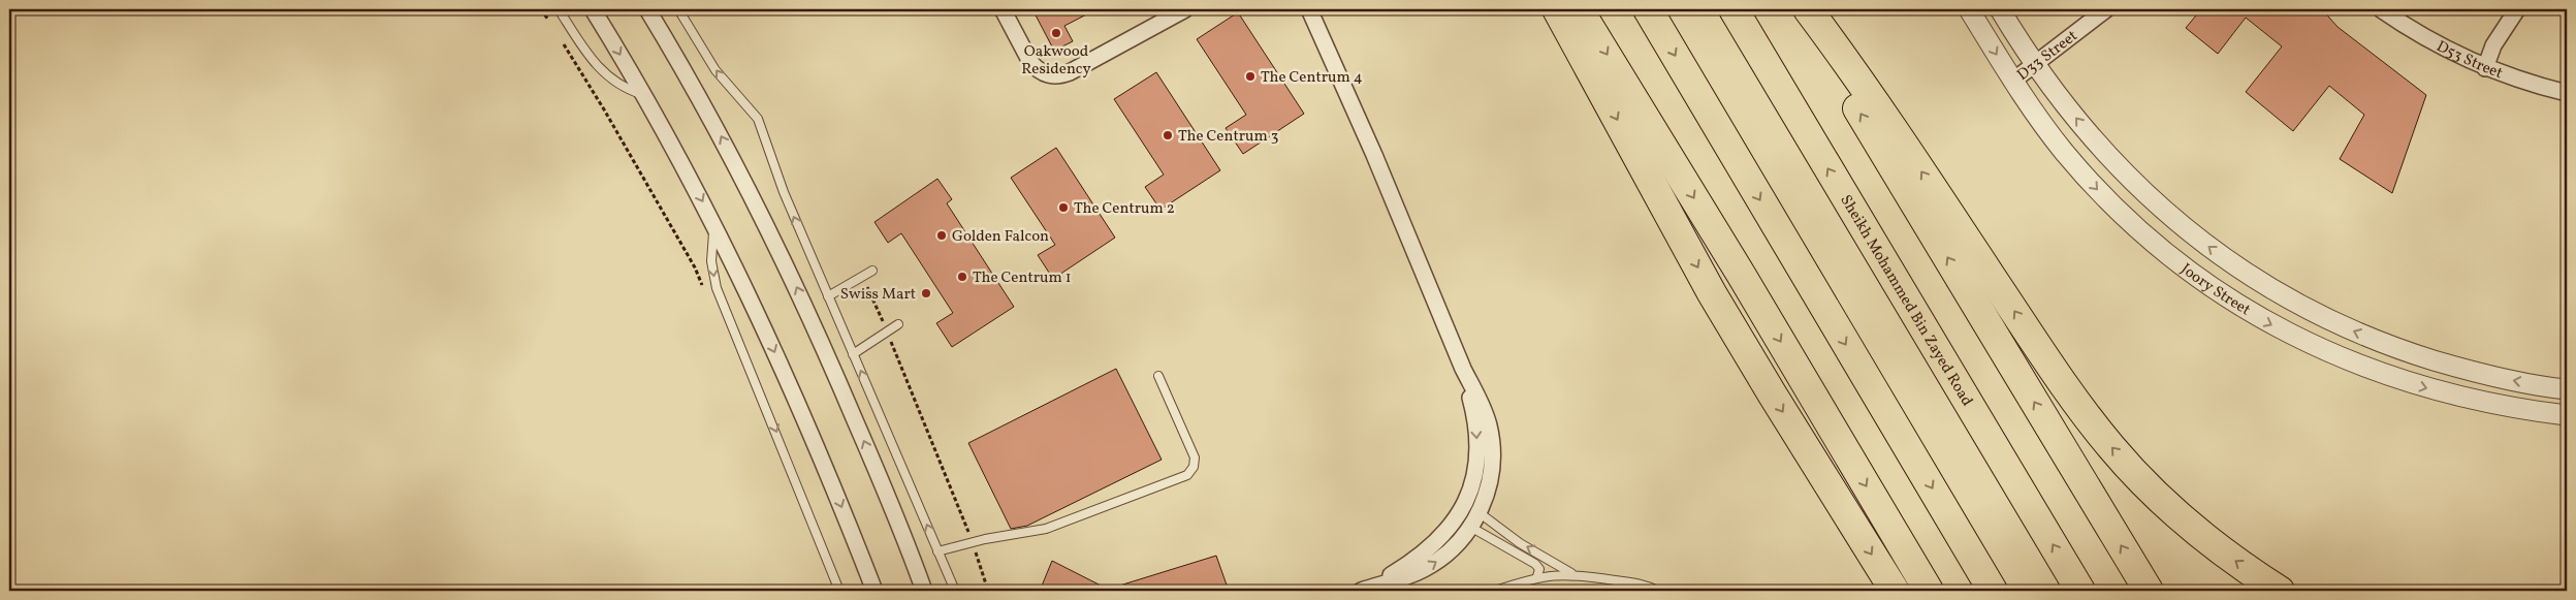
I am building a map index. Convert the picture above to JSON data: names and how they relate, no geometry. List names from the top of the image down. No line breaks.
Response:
{"streets":{"highway":["Sheikh Mohammed Bin Zayed Road"],"street":["D33 Street","D53 Street","Joory Street"]},"crossings":[["D33 Street","Joory Street"]],"places":["Oakwood Residency","The Centrum 4","The Centrum 3","The Centrum 2","Golden Falcon","The Centrum 1","Swiss Mart"]}
